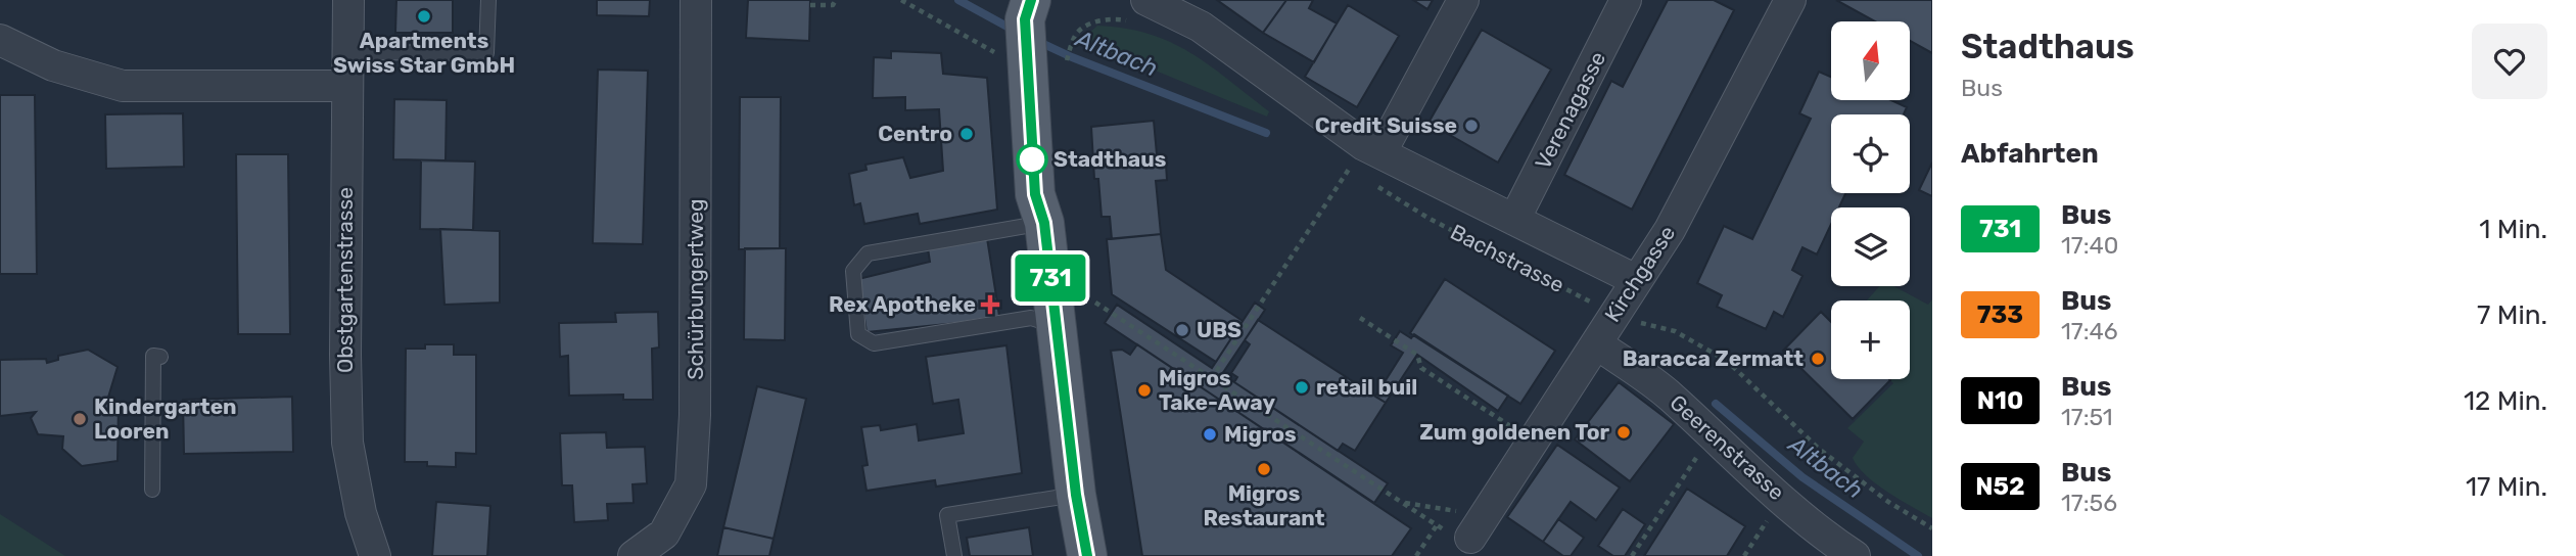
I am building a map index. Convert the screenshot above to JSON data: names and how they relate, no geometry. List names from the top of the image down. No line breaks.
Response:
{"streets":{"street":["Verenagasse","Bachstrasse","Kirchgasse","Obstgartenstrasse","Schürbungertweg","Geerenstrasse"]},"crossings":[["Verenagasse","Bachstrasse"],["Bachstrasse","Kirchgasse"],["Kirchgasse","Geerenstrasse"]],"water":["Altbach"],"places":{"other":["Apartments Swiss Star GmbH","Credit Suisse","Centro","Stadthaus","UBS","Baracca Zermatt","retail buil","Migros Take-Away","Kindergarten Looren","Zum goldenen Tor","Migros","Migros Restaurant"],"health":["Rex Apotheke"]},"lines":["bus line 731"],"north":"top","page":{"on_map":"731","heading":[["Stadthaus","Bus"],"Abfahrten"],"map_buttons":"+","list":[{"mark":"731","name":"Bus","note":"17:40","value":"1 Min."},{"mark":"733","name":"Bus","note":"17:46","value":"7 Min."},{"mark":"N10","name":"Bus","note":"17:51","value":"12 Min."},{"mark":"N52","name":"Bus","note":"17:56","value":"17 Min."}]}}
